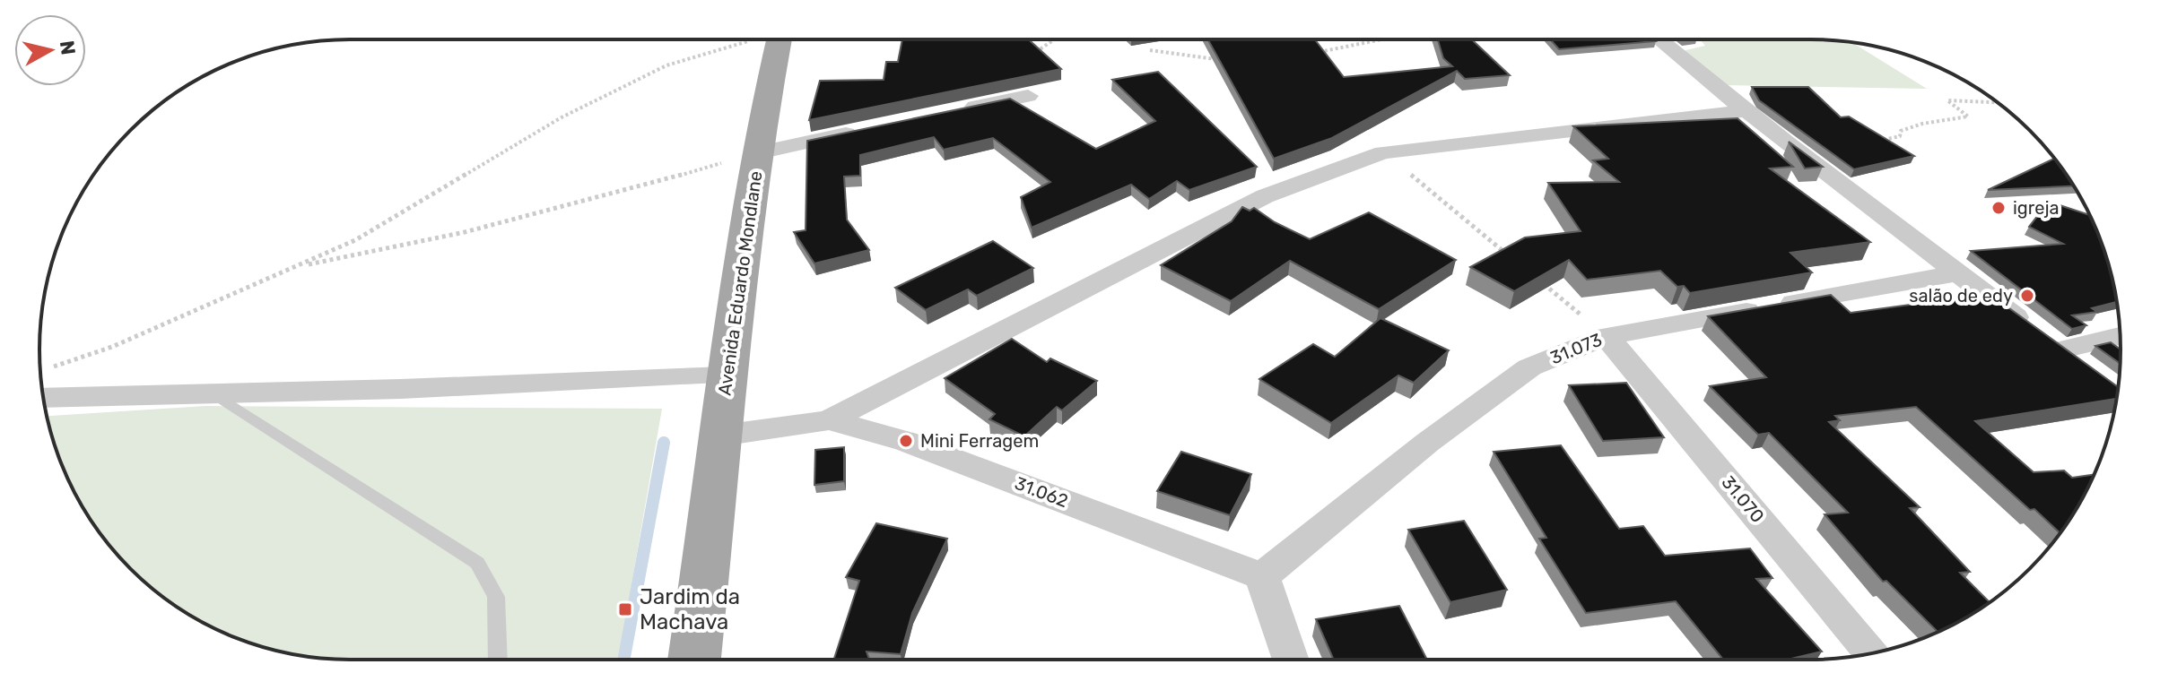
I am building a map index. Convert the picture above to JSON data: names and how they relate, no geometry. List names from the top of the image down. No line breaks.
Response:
{"streets":{"main road":["Avenida Eduardo Mondlane"],"street":["31.073","31.062","31.070"]},"crossings":[["Avenida Eduardo Mondlane","31.062"],["31.073","31.062"],["31.073","31.070"]],"places":{"other":["igreja","salão de edy","Mini Ferragem"],"transit":["Jardim da Machava"]},"north":"right"}
